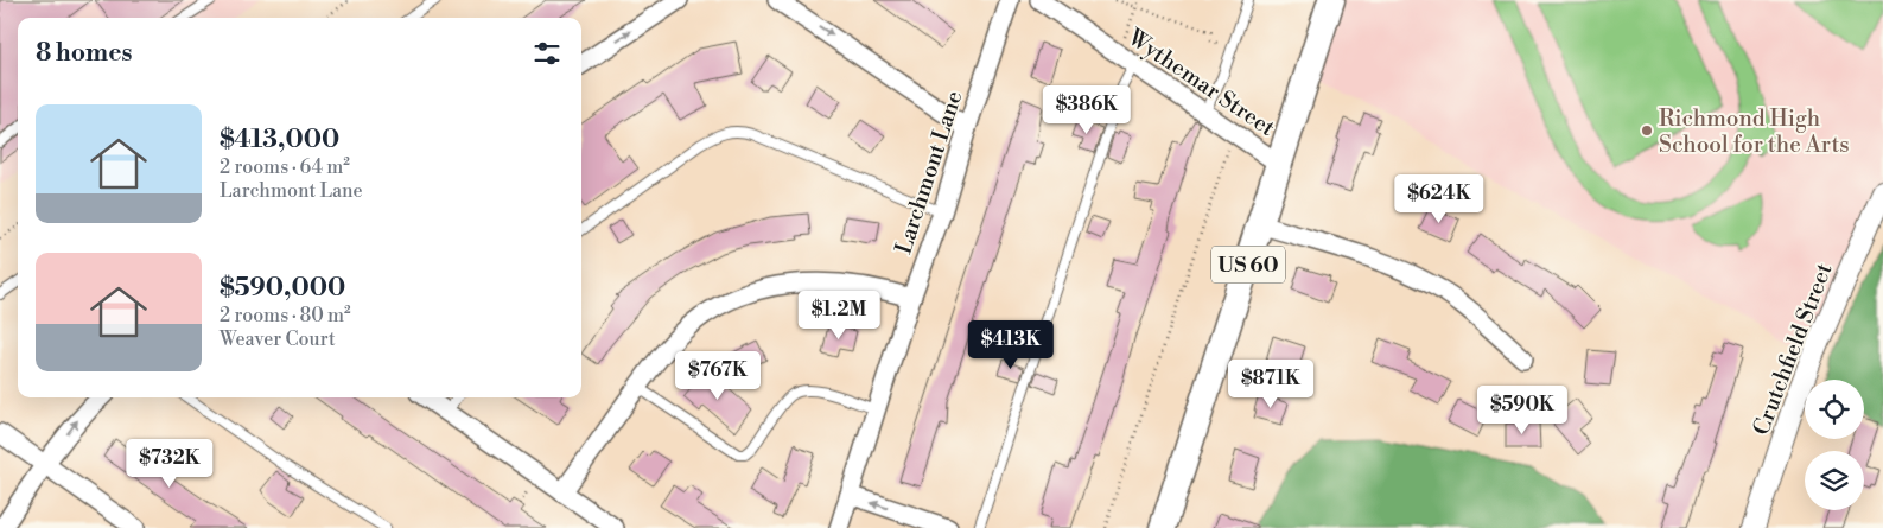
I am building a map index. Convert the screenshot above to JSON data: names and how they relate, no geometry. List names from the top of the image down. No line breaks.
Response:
{"streets":{"main road":["US 60"],"street":["Wythemar Street","Larchmont Lane","Crutchfield Street"]},"crossings":[["Wythemar Street","US 60"]],"places":["Richmond High School for the Arts"],"page":{"heading":"8 homes","price":["$386K","$624K","$1.2M","$413K","$767K","$871K","$590K","$732K"],"list":[{"name":"$413,000","note":"2 rooms · 64 m² · Larchmont Lane"},{"name":"$590,000","note":"2 rooms · 80 m² · Weaver Court"}]}}
